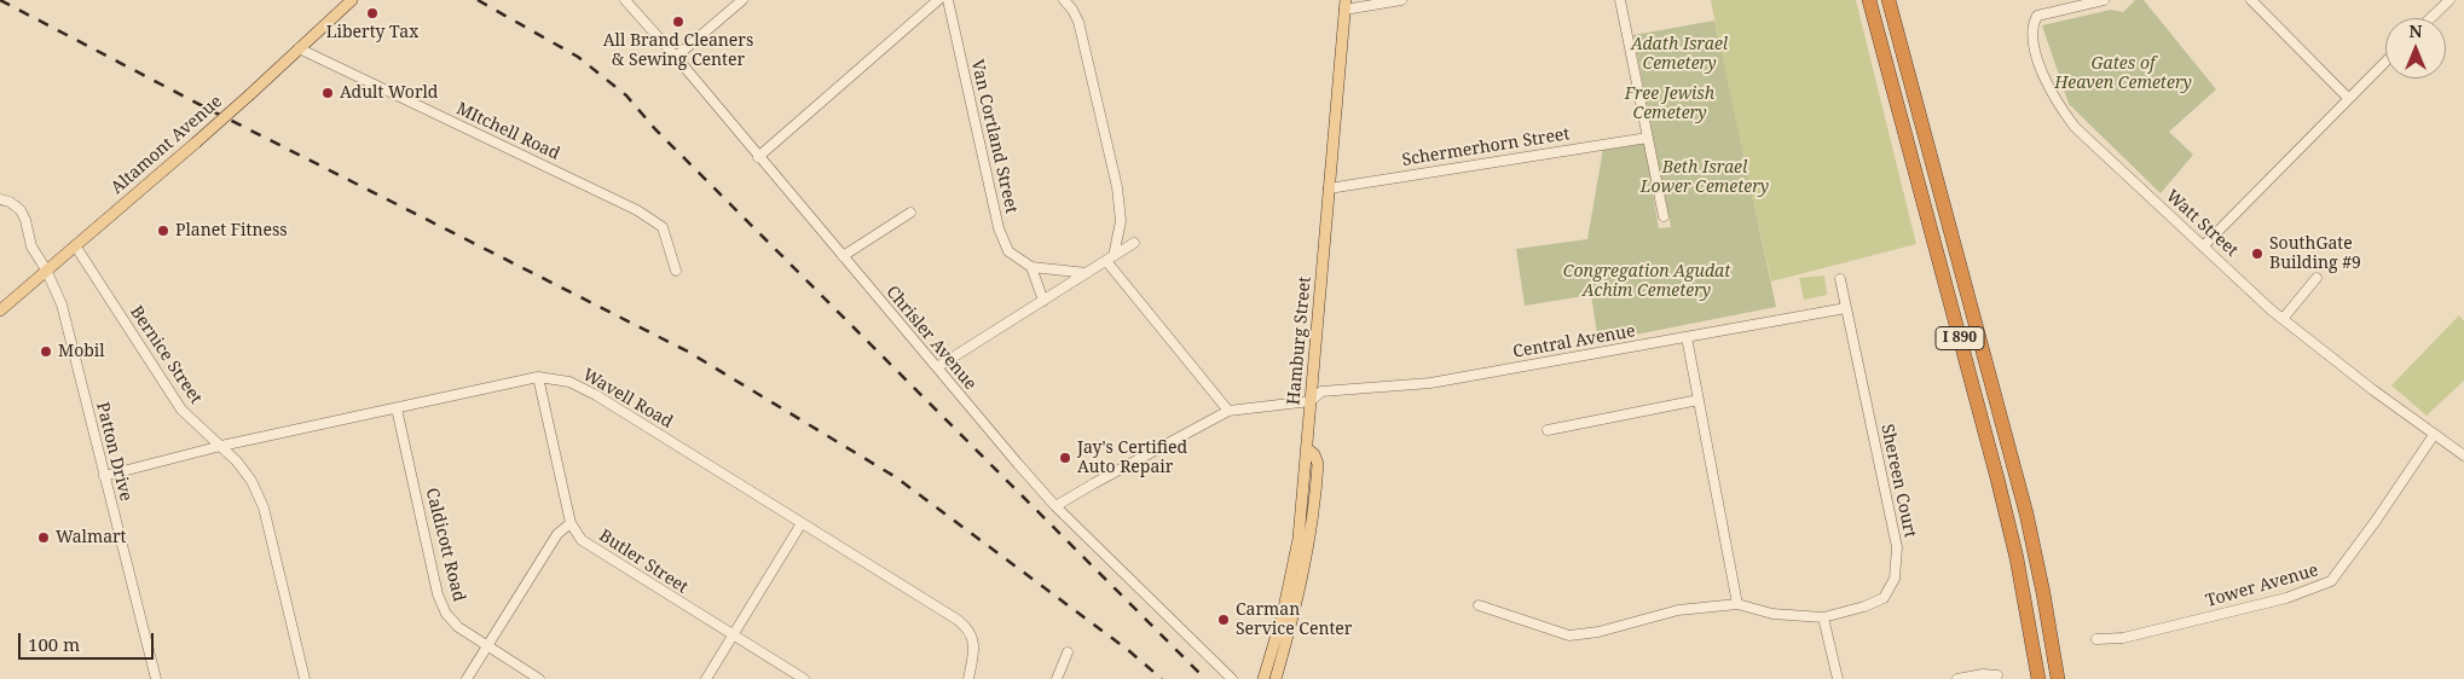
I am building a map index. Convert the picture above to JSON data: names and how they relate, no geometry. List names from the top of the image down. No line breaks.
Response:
{"streets":{"highway":["I 890"],"main road":["Altamont Avenue","Hamburg Street"],"street":["MItchell Road","Van Cortland Street","Schermerhorn Street","Watt Street","Chrisler Avenue","Central Avenue","Bernice Street","Wavell Road","Patton Drive","Shereen Court","Caldicott Road","Butler Street","Tower Avenue"]},"crossings":[["MItchell Road","Altamont Avenue"],["Altamont Avenue","Bernice Street"],["Altamont Avenue","Patton Drive"],["Schermerhorn Street","Hamburg Street"],["Watt Street","Tower Avenue"],["Hamburg Street","Central Avenue"],["Central Avenue","Shereen Court"],["Bernice Street","Wavell Road"],["Wavell Road","Patton Drive"],["Wavell Road","Caldicott Road"],["Wavell Road","Butler Street"]],"parks":["Adath Israel Cemetery","Gates of Heaven Cemetery","Free Jewish Cemetery","Beth Israel Lower Cemetery","Congregation Agudat Achim Cemetery"],"places":["Liberty Tax","All Brand Cleaners & Sewing Center","Adult World","Planet Fitness","SouthGate Building #9","Mobil","Jay's Certified Auto Repair","Walmart","Carman Service Center"],"scale_bar":"100 m","north":"top"}
